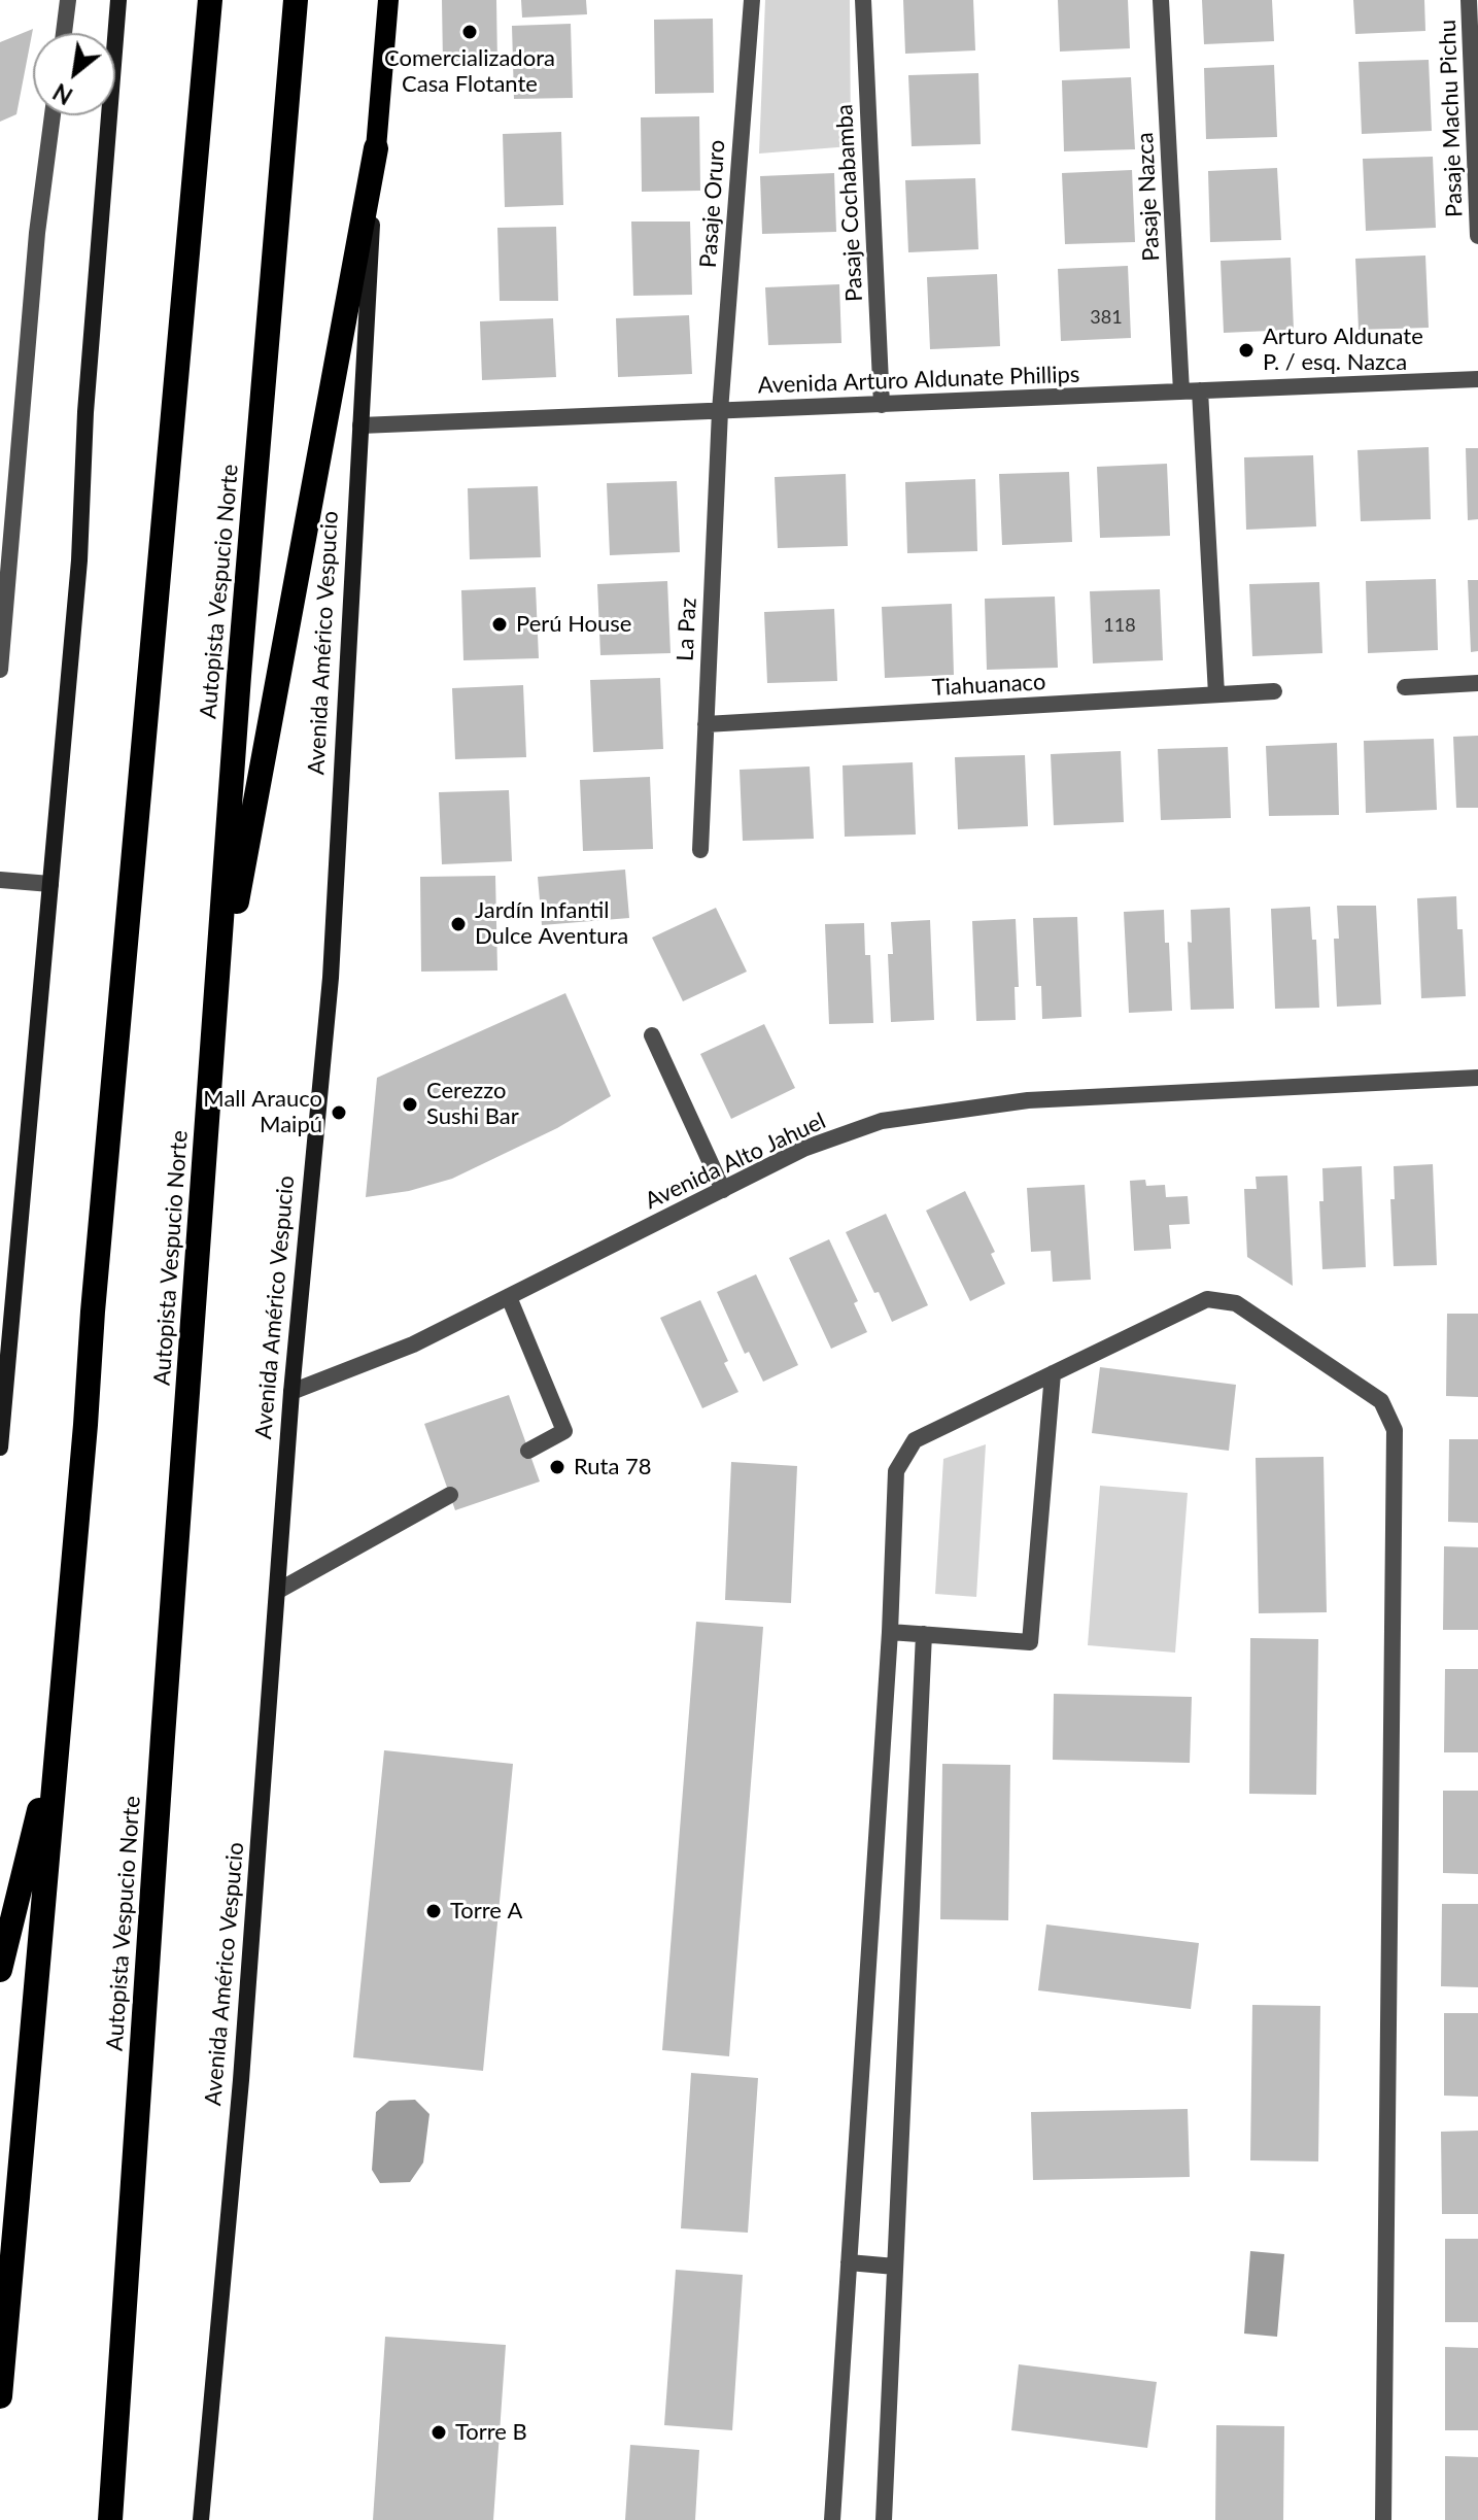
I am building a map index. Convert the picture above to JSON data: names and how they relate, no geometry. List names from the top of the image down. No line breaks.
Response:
{"streets":{"highway":["Autopista Vespucio Norte"],"main road":["Avenida Américo Vespucio"],"street":["Pasaje Machu Pichu","Pasaje Nazca","Pasaje Cochabamba","Pasaje Oruro","Avenida Arturo Aldunate Phillips","La Paz","Tiahuanaco","Avenida Alto Jahuel"]},"crossings":[["Pasaje Nazca","Avenida Arturo Aldunate Phillips"],["Pasaje Cochabamba","Avenida Arturo Aldunate Phillips"],["Pasaje Oruro","Avenida Arturo Aldunate Phillips"],["Pasaje Oruro","La Paz"],["Avenida Arturo Aldunate Phillips","La Paz"],["Avenida Arturo Aldunate Phillips","Avenida Américo Vespucio"],["La Paz","Tiahuanaco"],["Avenida Américo Vespucio","Avenida Alto Jahuel"]],"places":["Comercializadora Casa Flotante","Arturo Aldunate P. / esq. Nazca","Perú House","Jardín Infantil Dulce Aventura","Cerezzo Sushi Bar","Mall Arauco Maipú","Ruta 78","Torre A","Torre B"],"house_numbers":["381","118"],"north":"bottom left"}
